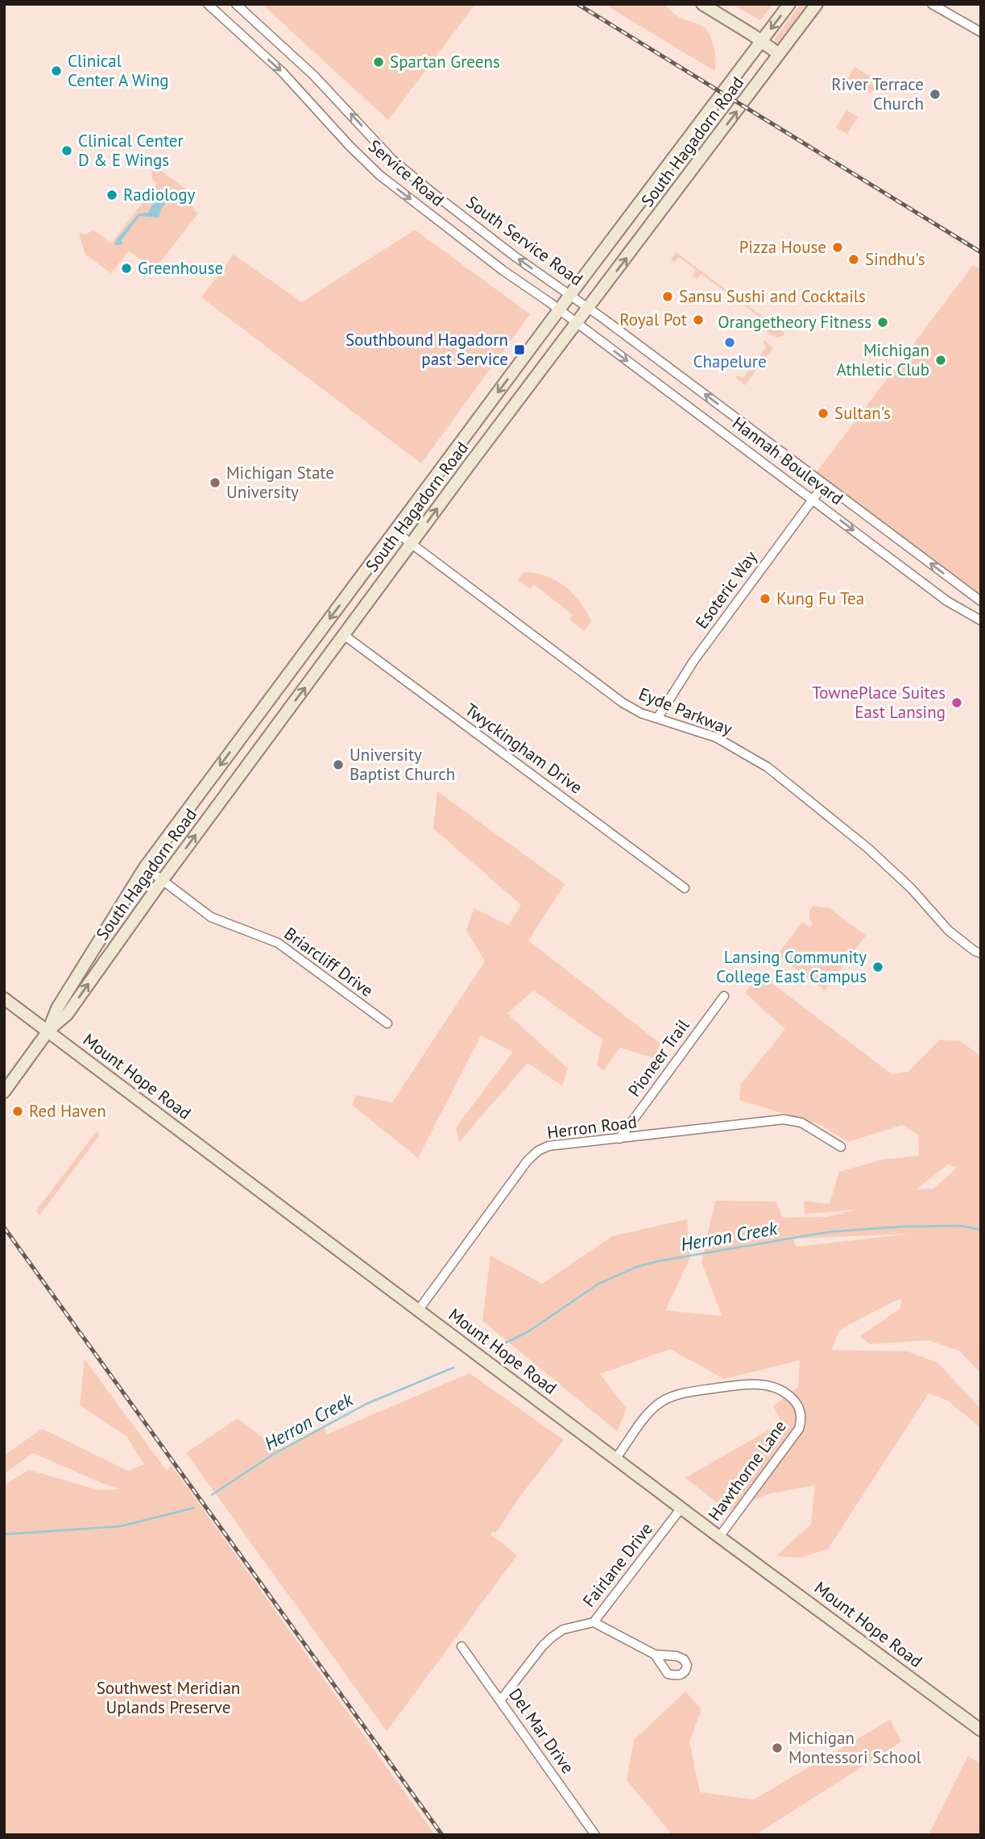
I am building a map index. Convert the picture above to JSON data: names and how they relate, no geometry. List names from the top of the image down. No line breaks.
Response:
{"streets":{"street":["South Hagadorn Road","Service Road","South Service Road","Hannah Boulevard","Esoteric Way","Eyde Parkway","Twyckingham Drive","Briarcliff Drive","Pioneer Trail","Mount Hope Road","Herron Road","Hawthorne Lane","Fairlane Drive","Del Mar Drive"]},"crossings":[["South Hagadorn Road","Service Road"],["South Hagadorn Road","South Service Road"],["South Hagadorn Road","Hannah Boulevard"],["South Hagadorn Road","Eyde Parkway"],["South Hagadorn Road","Twyckingham Drive"],["South Hagadorn Road","Briarcliff Drive"],["South Hagadorn Road","Mount Hope Road"],["Service Road","Hannah Boulevard"],["South Service Road","Hannah Boulevard"],["Hannah Boulevard","Esoteric Way"],["Esoteric Way","Eyde Parkway"],["Pioneer Trail","Herron Road"],["Mount Hope Road","Herron Road"],["Mount Hope Road","Hawthorne Lane"],["Mount Hope Road","Fairlane Drive"],["Fairlane Drive","Del Mar Drive"]],"one_way":["Service Road","South Service Road"],"water":["Herron Creek"],"parks":["Southwest Meridian Uplands Preserve"],"places":{"other":["Spartan Greens","Clinical Center A Wing","River Terrace Church","Clinical Center D & E Wings","Radiology","Pizza House","Sindhu's","Greenhouse","Sansu Sushi and Cocktails","Royal Pot","Orangetheory Fitness","Chapelure","Michigan Athletic Club","Sultan's","Michigan State University","Kung Fu Tea","TownePlace Suites East Lansing","University Baptist Church","Lansing Community College East Campus","Red Haven","Michigan Montessori School"],"transit":["Southbound Hagadorn past Service"]}}
